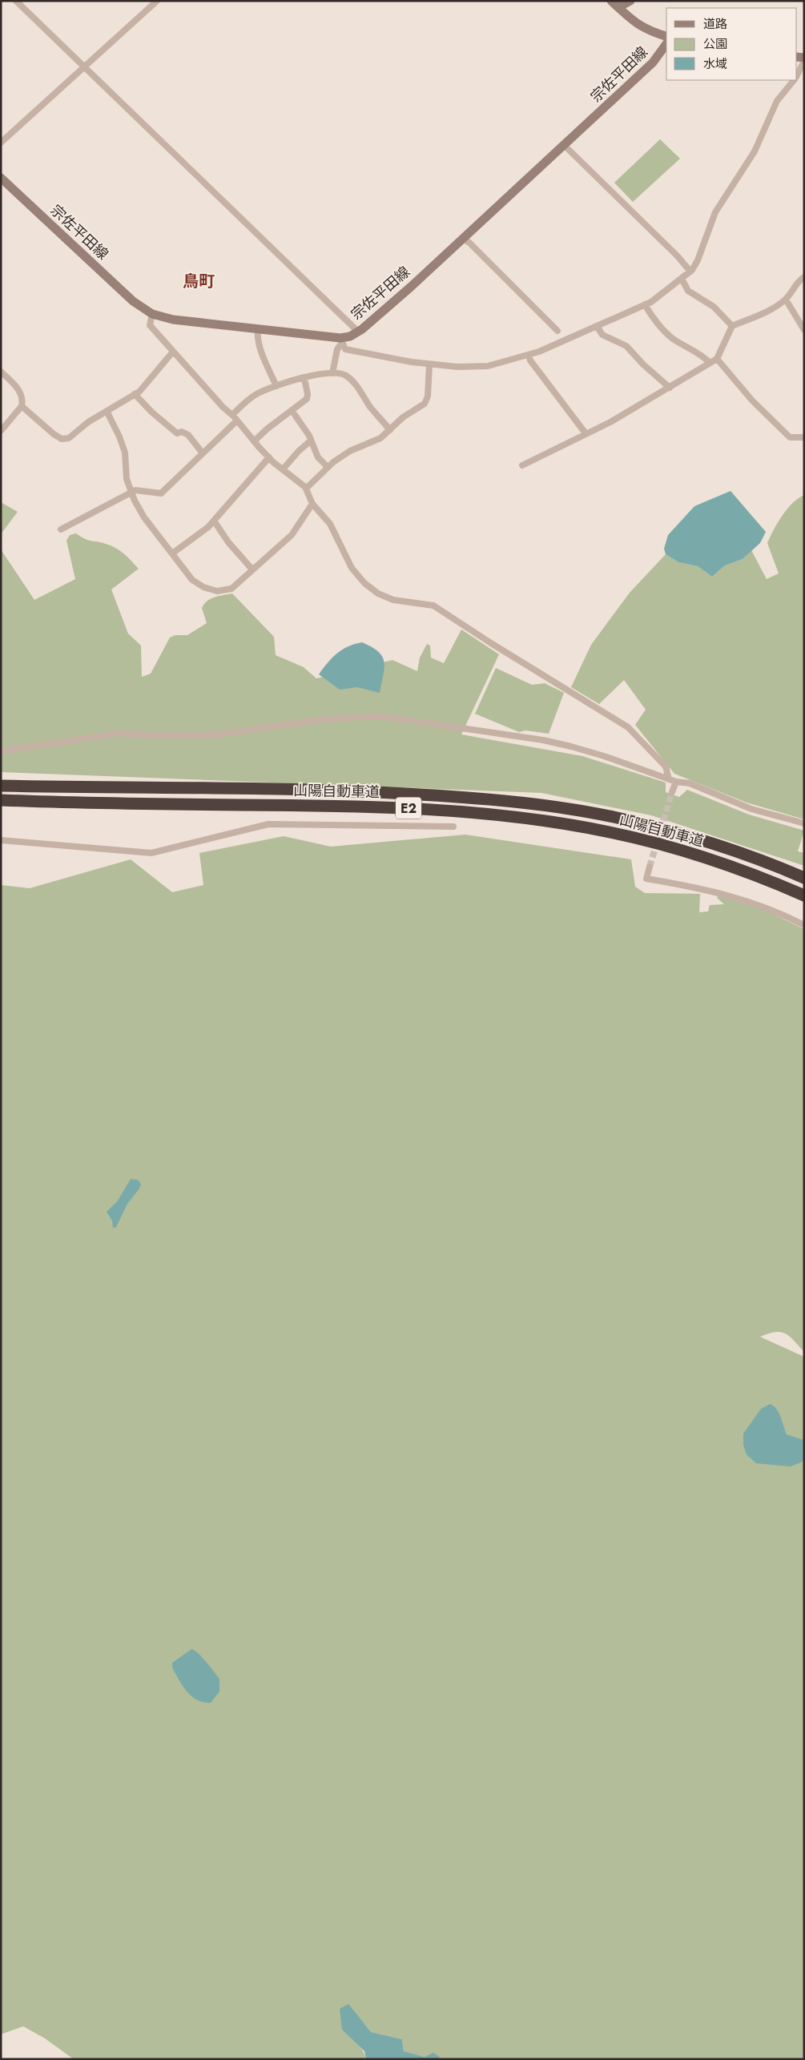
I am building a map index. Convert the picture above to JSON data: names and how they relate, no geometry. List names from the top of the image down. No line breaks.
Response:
{"streets":{"highway":["山陽自動車道","E2"],"main road":["宗佐平田線"]},"districts":["鳥町"],"legend":["道路","公園","水域"]}
